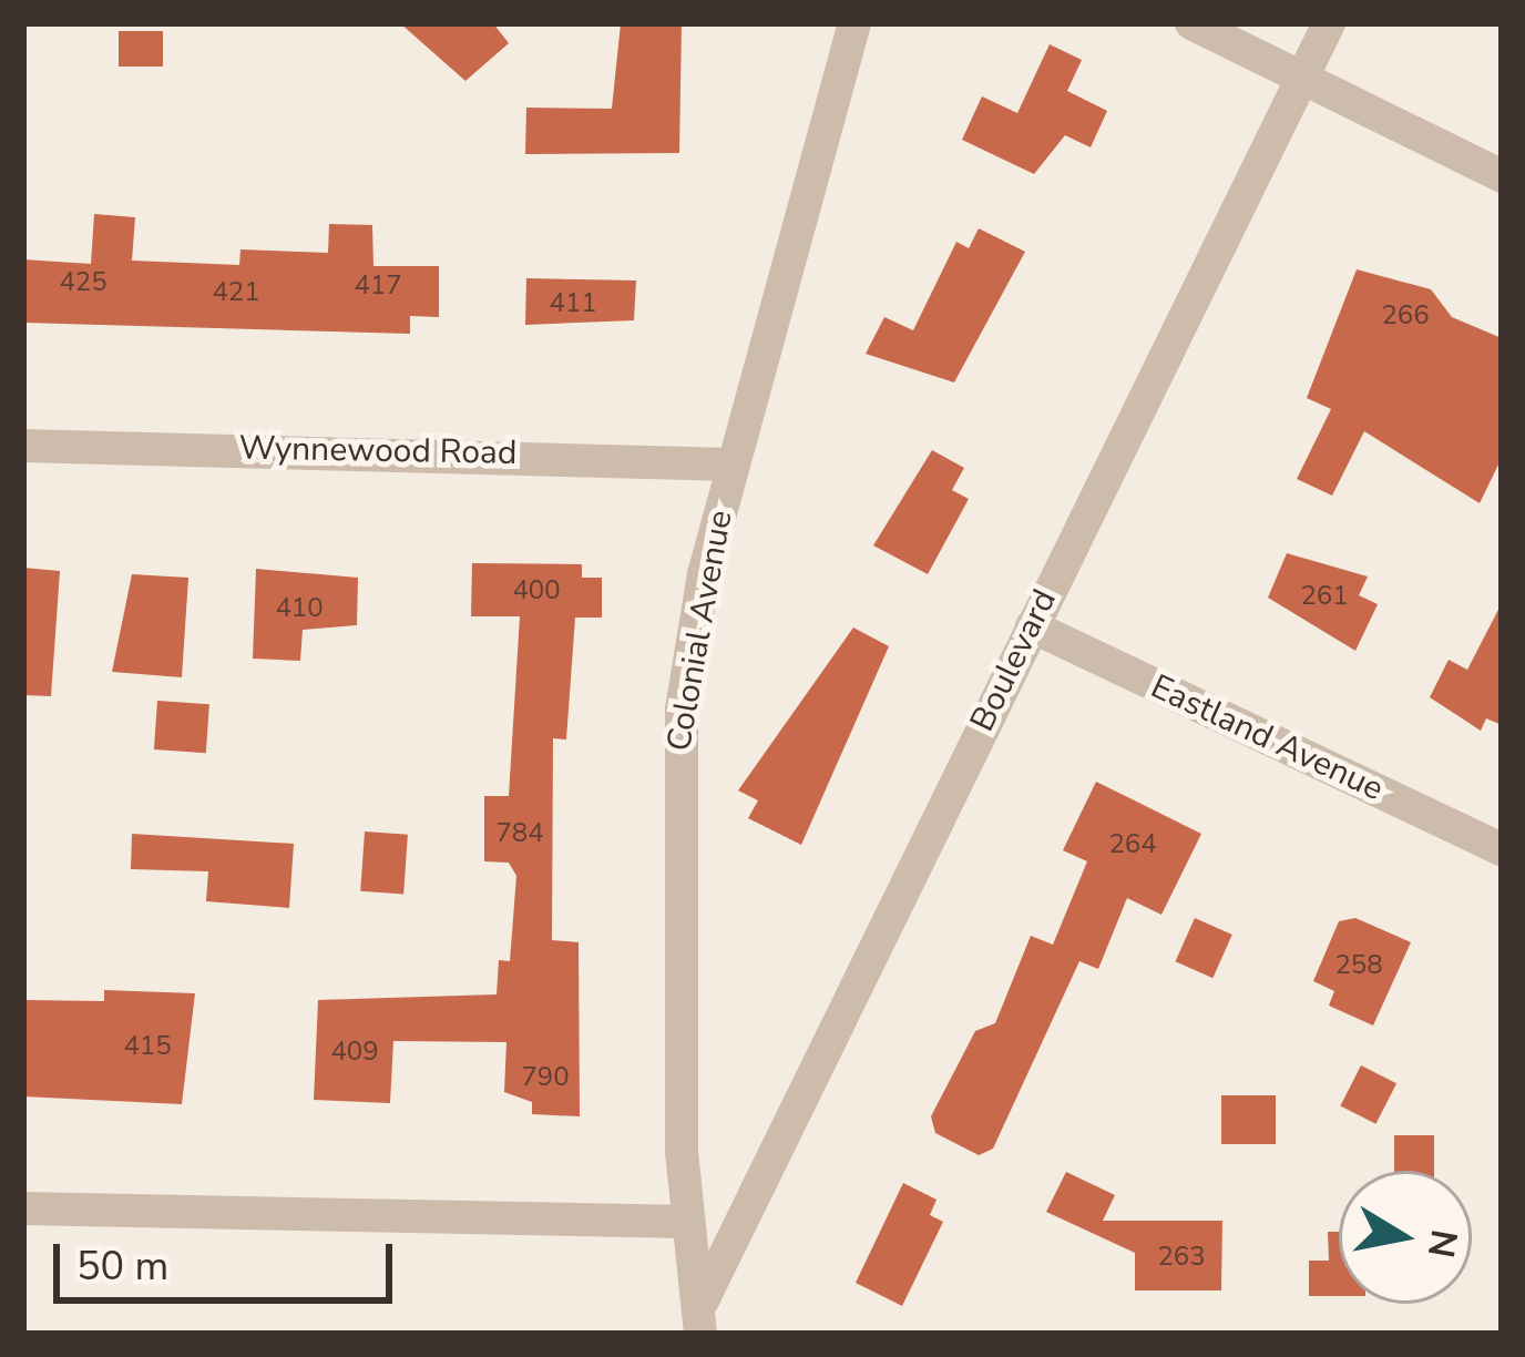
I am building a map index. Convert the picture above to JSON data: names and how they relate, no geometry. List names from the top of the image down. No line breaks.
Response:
{"streets":{"street":["Wynnewood Road","Colonial Avenue","Boulevard","Eastland Avenue"]},"crossings":[["Wynnewood Road","Colonial Avenue"],["Colonial Avenue","Boulevard"],["Boulevard","Eastland Avenue"]],"house_numbers":["425","417","421","411","266","400","261","410","784","264","258","415","409","790","263"],"scale_bar":"50 m","north":"right"}
